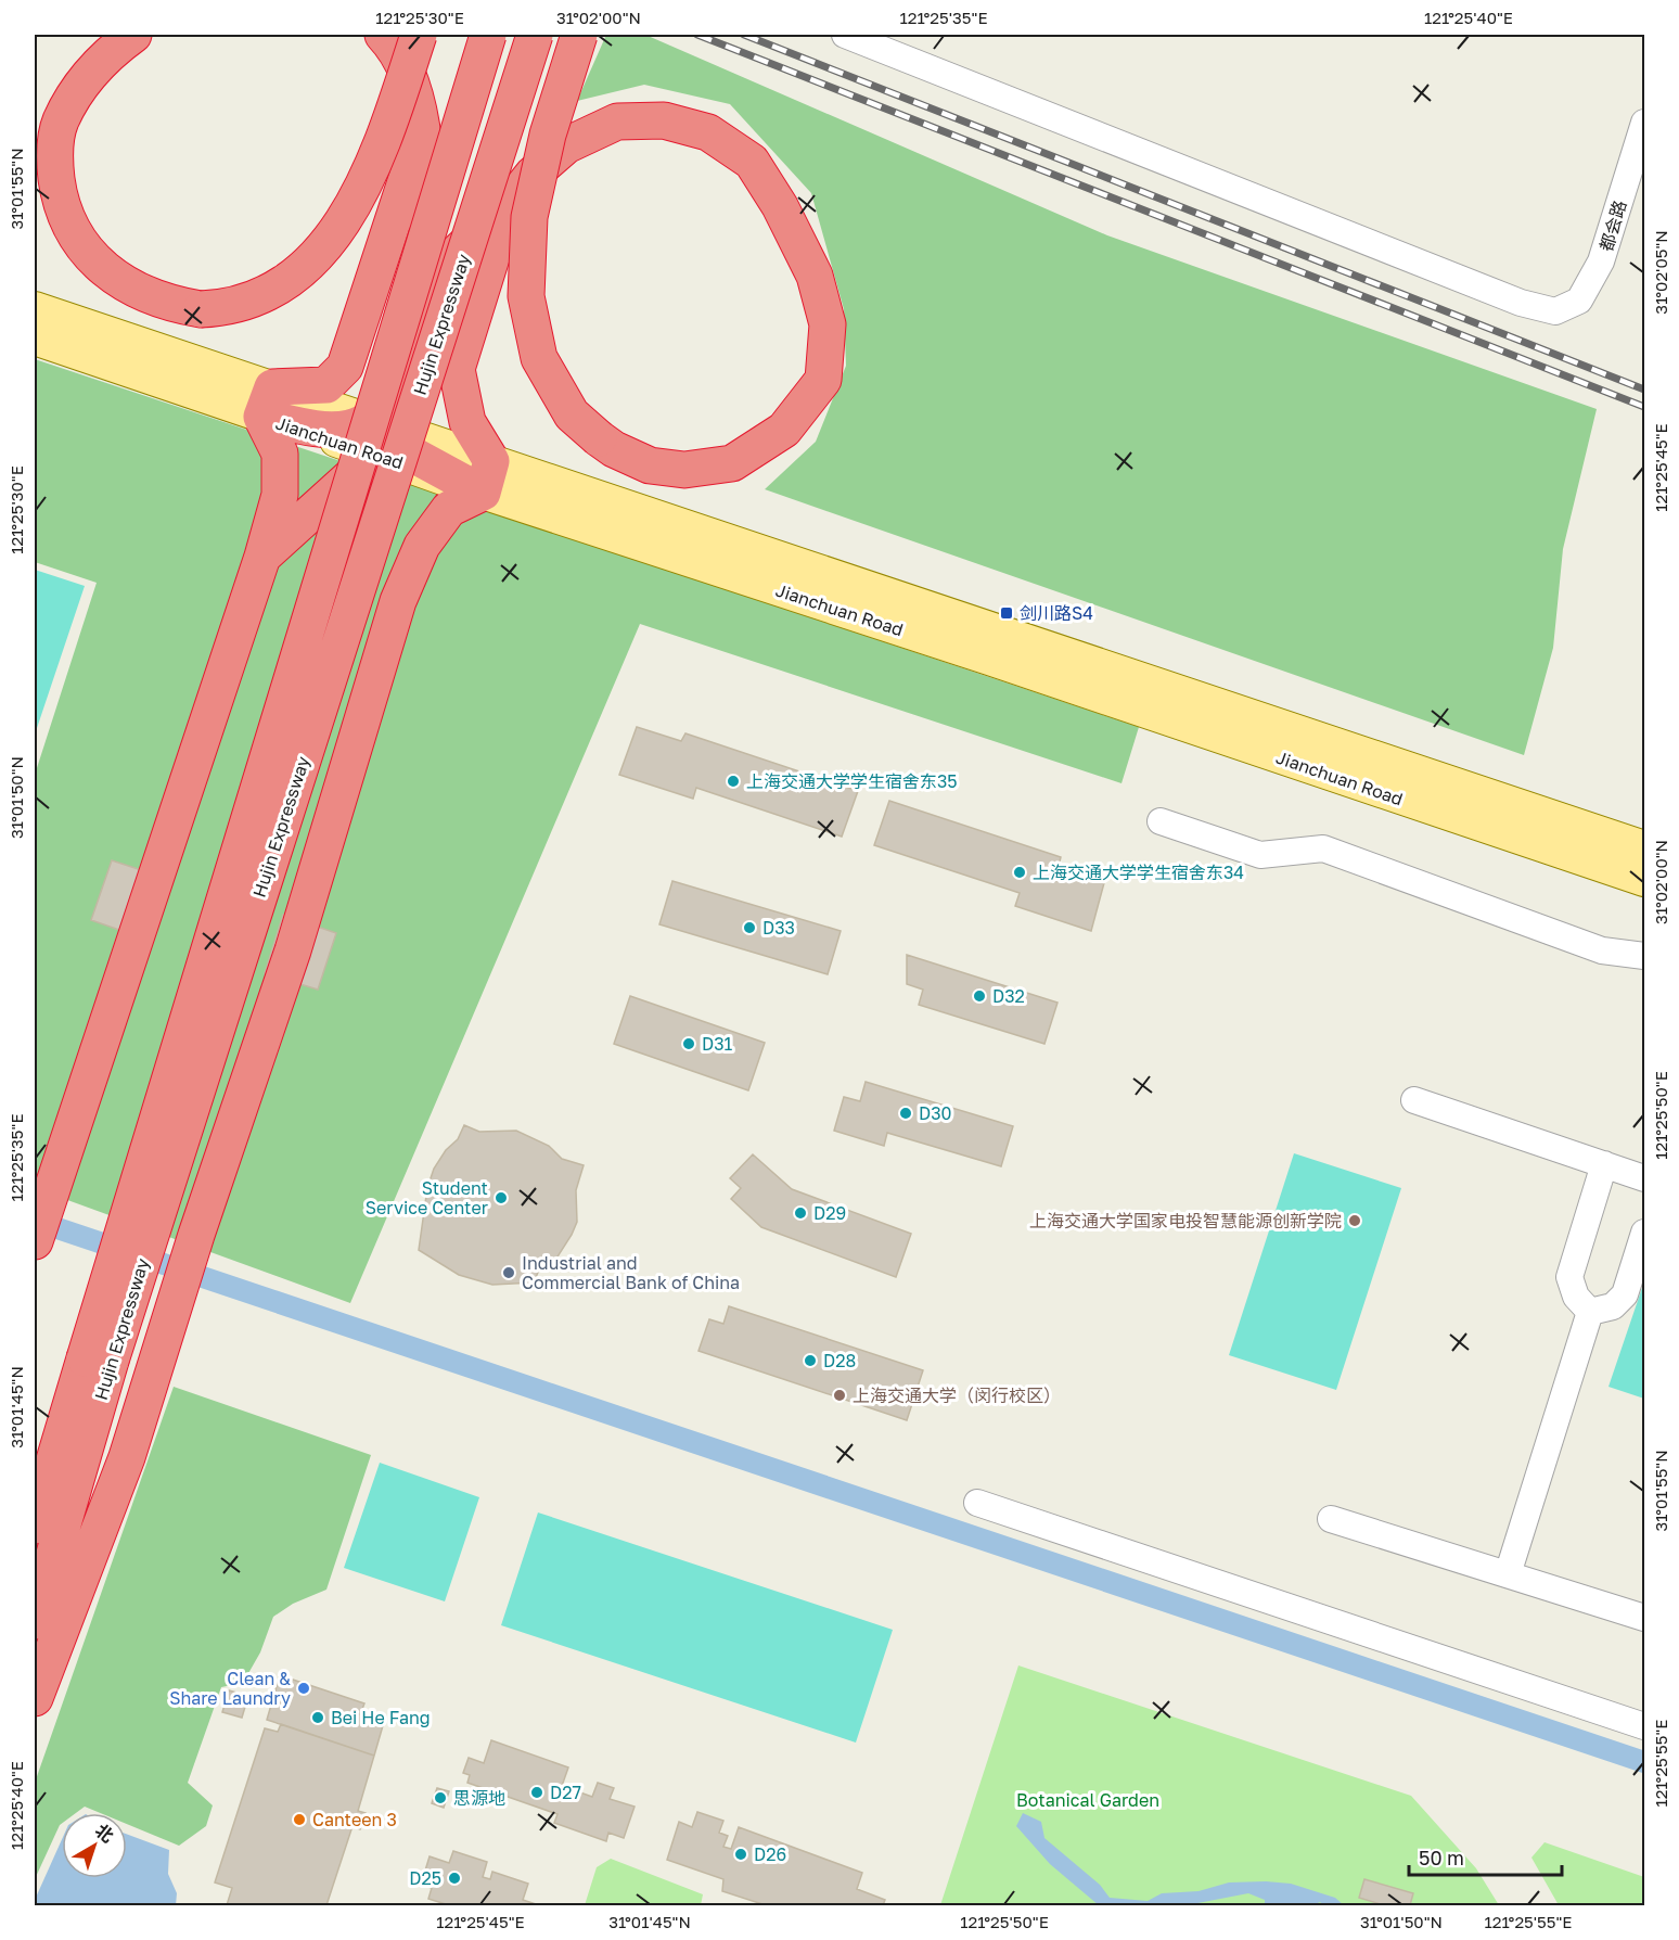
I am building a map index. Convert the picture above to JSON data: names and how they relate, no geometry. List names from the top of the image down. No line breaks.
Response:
{"streets":{"highway":["Hujin Expressway"],"main road":["Jianchuan Road"],"street":["都会路"]},"parks":["Botanical Garden"],"places":{"transit":["剑川路S4"],"other":["上海交通大学学生宿舍东35","上海交通大学学生宿舍东34","D33","D32","D31","D30","Student Service Center","D29","上海交通大学国家电投智慧能源创新学院","Industrial and Commercial Bank of China","D28","上海交通大学（闵行校区）","Clean & Share Laundry","Bei He Fang","D27","思源地","Canteen 3","D26","D25"]},"scale_bar":"50 m","north":"top right","coordinates":["121°25'30\"E","31°02'00\"N","121°25'35\"E","121°25'40\"E","31°01'55\"N","31°02'05\"N","121°25'45\"E","31°01'50\"N","121°25'50\"E","31°01'45\"N","121°25'55\"E"]}
